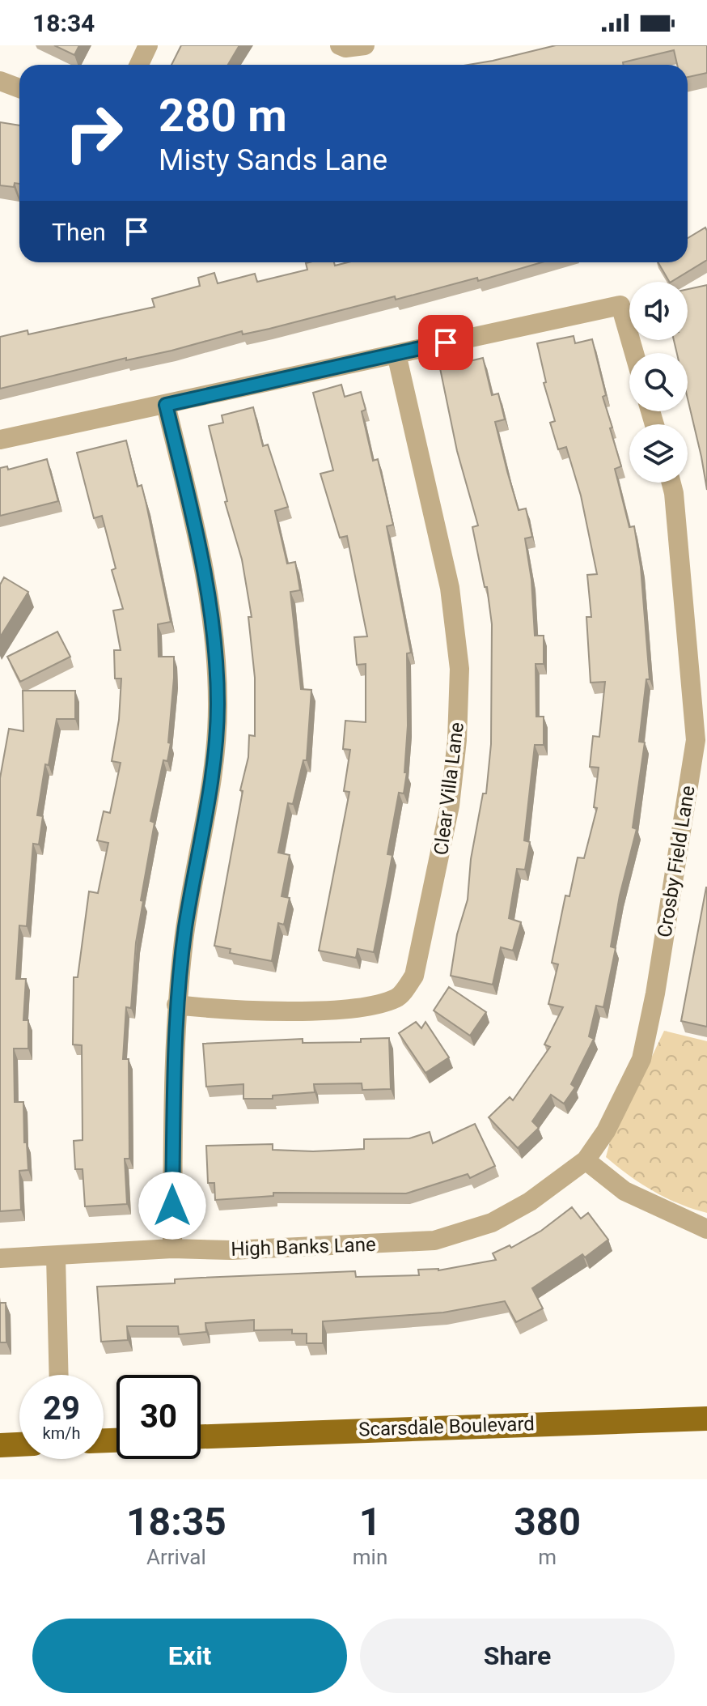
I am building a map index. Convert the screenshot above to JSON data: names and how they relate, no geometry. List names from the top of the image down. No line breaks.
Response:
{"streets":{"main road":["Scarsdale Boulevard"],"street":["Clear Villa Lane","Crosby Field Lane","High Banks Lane"]},"crossings":[["Crosby Field Lane","High Banks Lane"]],"page":{"status":"18:34","turn":["280 m","Misty Sands Lane"],"then":"Then","speed":"29 km/h","limit":"30","eta":["18:35","Arrival","1","min","380","m"],"buttons":["Exit","Share"]}}
